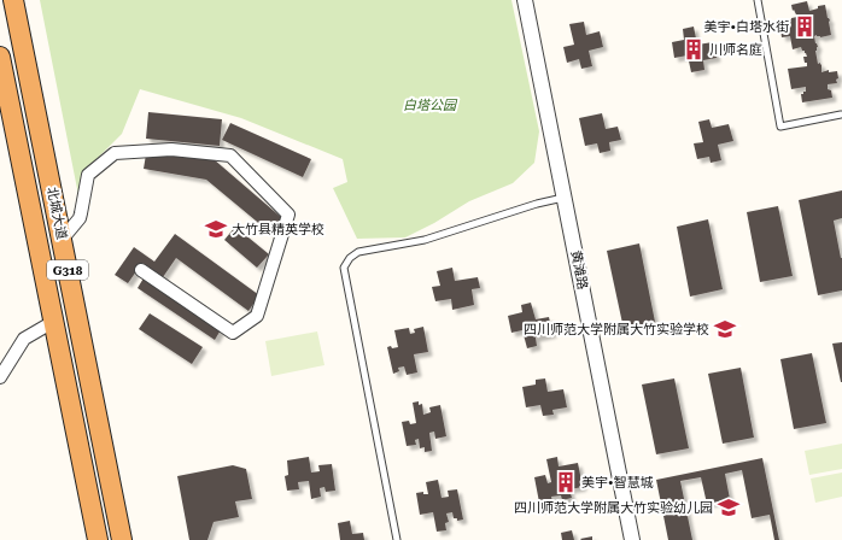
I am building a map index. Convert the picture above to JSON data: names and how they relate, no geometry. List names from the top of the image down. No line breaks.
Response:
{"streets":{"highway":["北城大道","G318"],"street":["黄滩路"]},"parks":["白塔公园"],"places":{"building":["美宇•白塔水街","川师名庭","美宇•智慧城"],"school or university":["大竹县精英学校","四川师范大学附属大竹实验学校","四川师范大学附属大竹实验幼儿园"]}}
